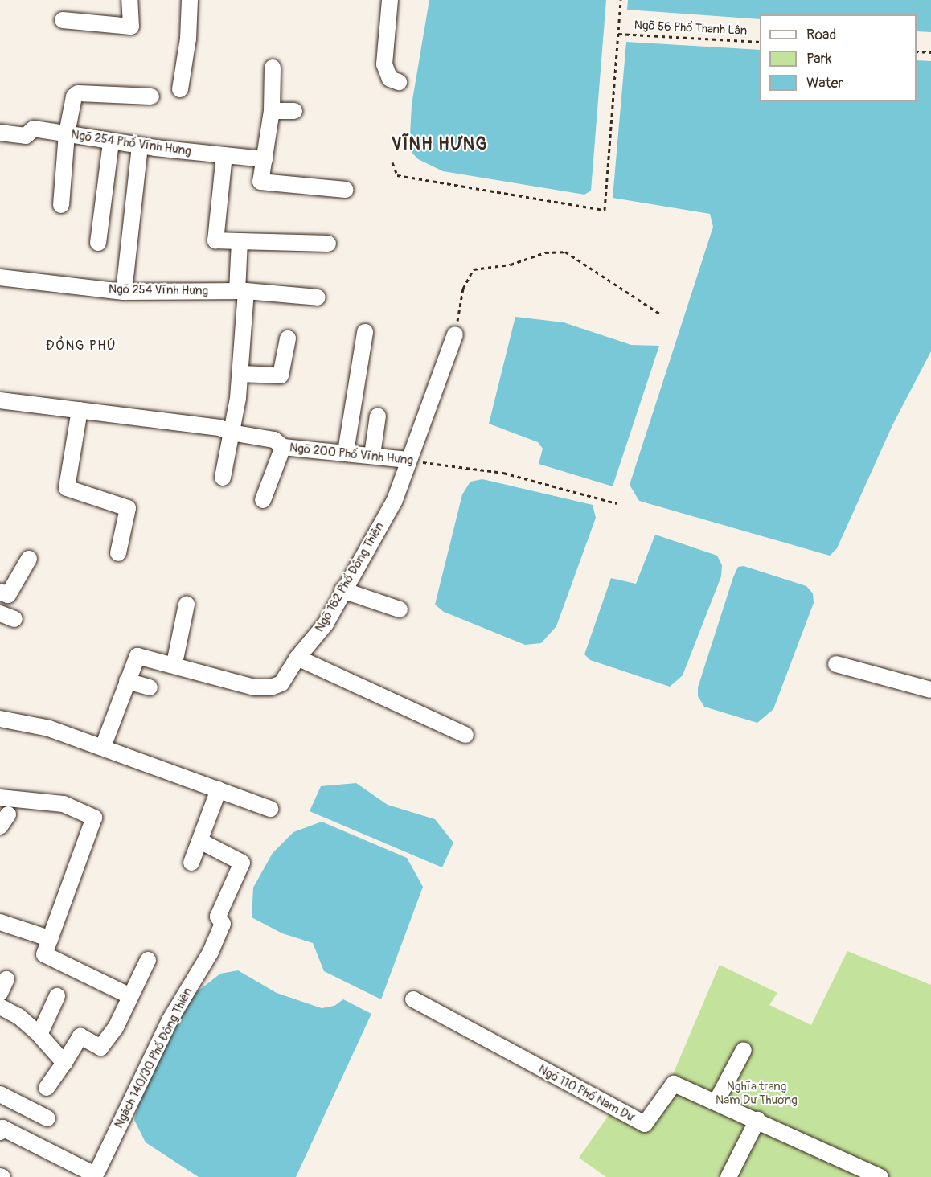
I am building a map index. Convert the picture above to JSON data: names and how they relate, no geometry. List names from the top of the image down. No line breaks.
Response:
{"streets":{"street":["Ngõ 254 Phố Vĩnh Hưng","Ngõ 254 Vĩnh Hưng","Ngõ 200 Phố Vĩnh Hưng","Ngõ 162 Phố Đông Thiên","Ngách 140/30 Phố Đông Thiên","Ngõ 110 Phố Nam Dư"],"path":["Ngõ 56 Phố Thanh Lân"]},"crossings":[["Ngõ 200 Phố Vĩnh Hưng","Ngõ 162 Phố Đông Thiên"]],"districts":["VĨNH HƯNG","ĐỒNG PHÚ"],"parks":["Nghĩa trang Nam Dư Thượng"],"legend":["Road","Park","Water"]}
